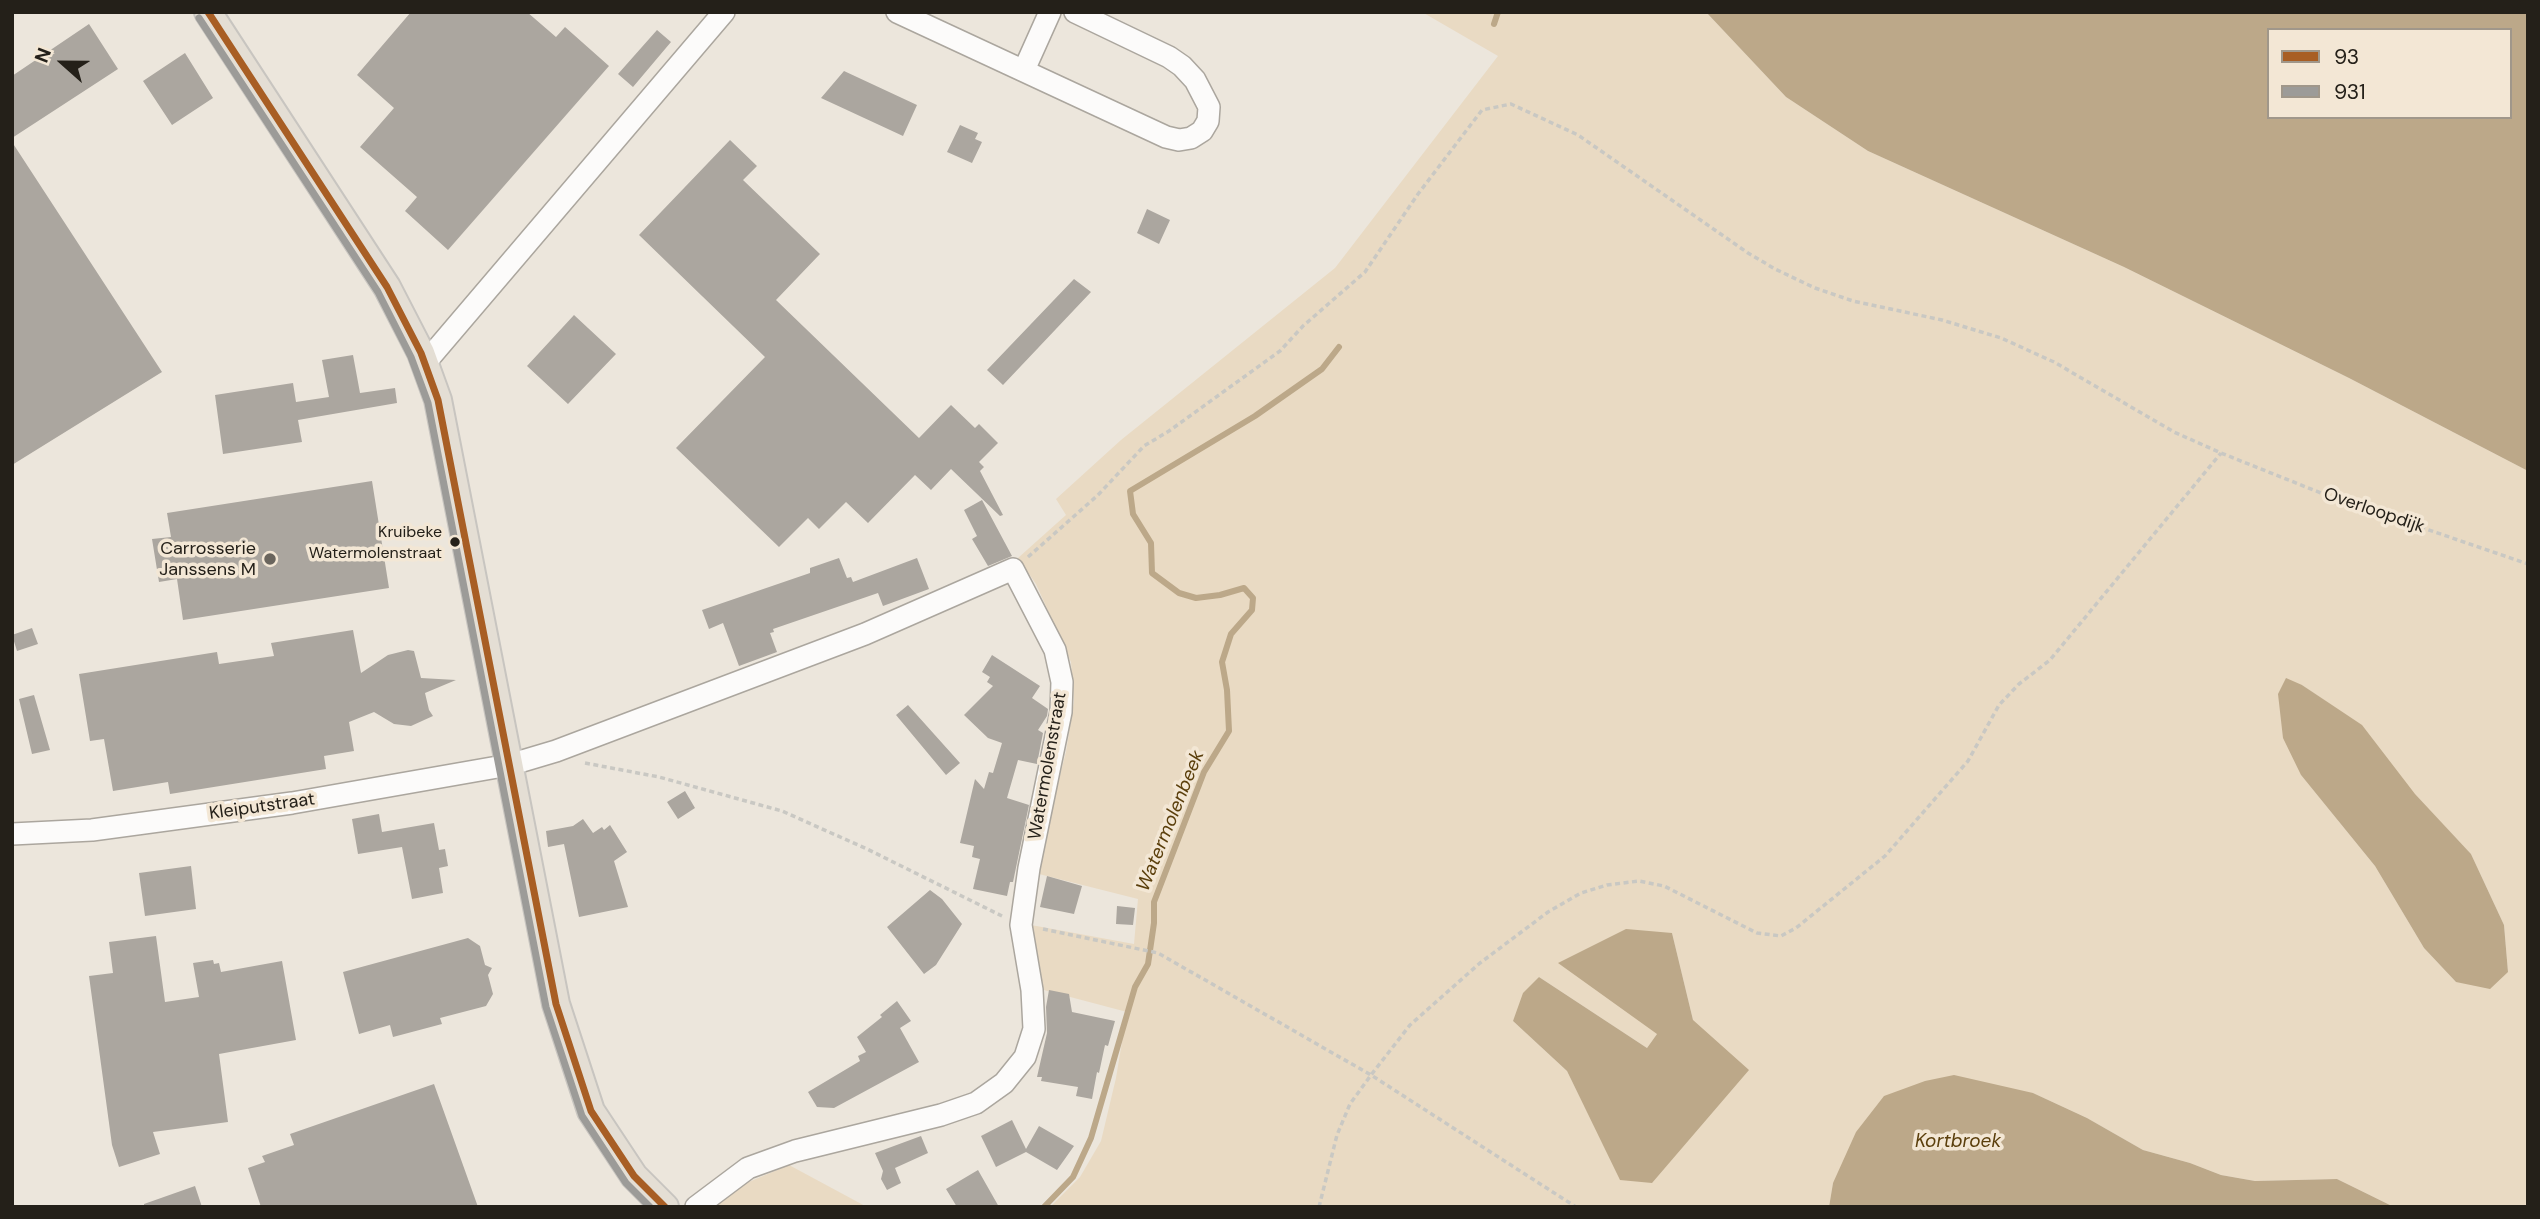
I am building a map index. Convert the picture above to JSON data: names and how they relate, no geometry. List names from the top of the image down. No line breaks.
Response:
{"streets":{"street":["Watermolenstraat","Kleiputstraat"],"path":["Overloopdijk"]},"crossings":[["Overloopdijk","Watermolenstraat"]],"water":["Watermolenbeek","Kortbroek"],"places":["Kruibeke Watermolenstraat","Carrosserie Janssens M"],"lines":["transit line 93","transit line 931"],"legend":["93","931"],"north":"left"}
